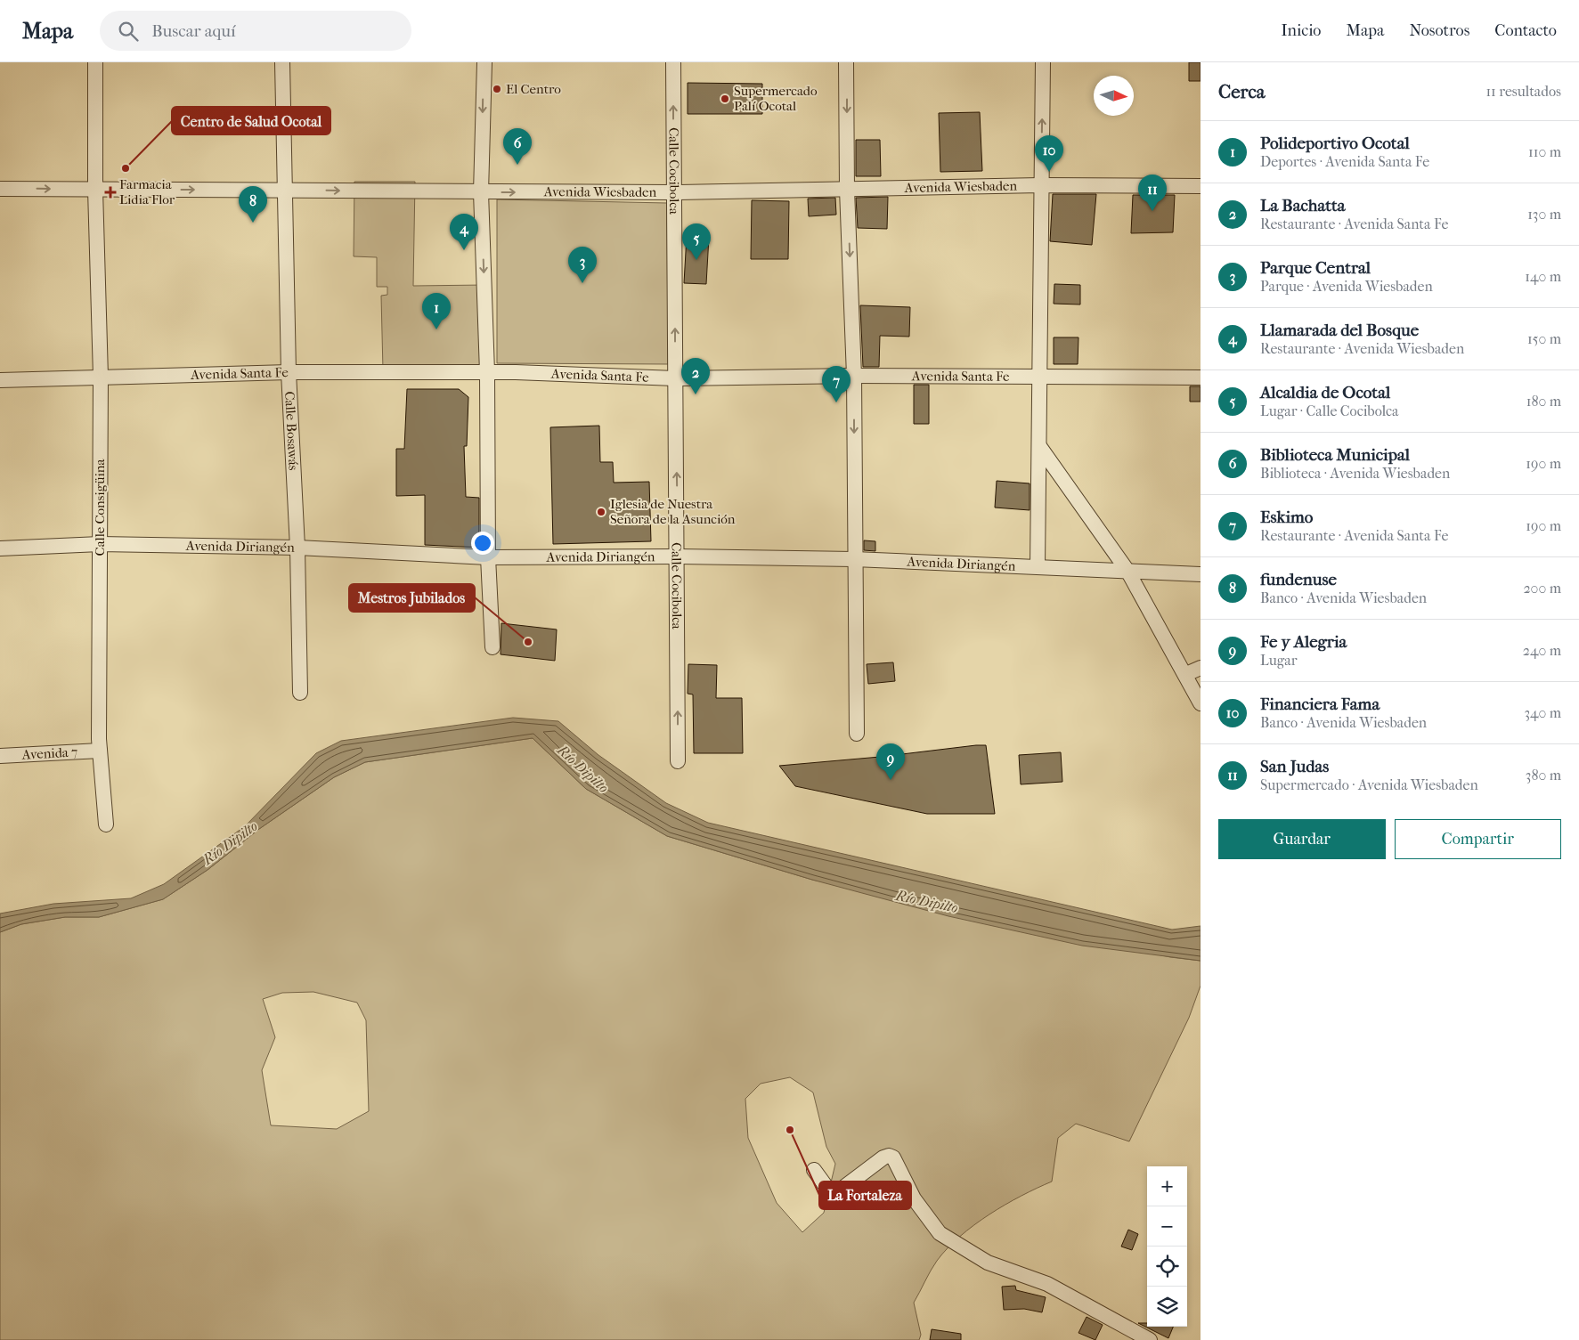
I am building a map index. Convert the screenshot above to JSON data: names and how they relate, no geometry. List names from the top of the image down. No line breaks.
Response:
{"streets":{"street":["Calle Cocibolca","Avenida Wiesbaden","Avenida Santa Fe","Calle Bosawás","Calle Consigüina","Avenida Diriangén","Avenida 7"]},"crossings":[["Calle Cocibolca","Avenida Wiesbaden"],["Calle Cocibolca","Avenida Santa Fe"],["Calle Cocibolca","Avenida Diriangén"],["Avenida Wiesbaden","Calle Bosawás"],["Avenida Wiesbaden","Calle Consigüina"],["Avenida Santa Fe","Calle Bosawás"],["Avenida Santa Fe","Calle Consigüina"],["Calle Bosawás","Avenida Diriangén"],["Calle Consigüina","Avenida Diriangén"],["Calle Consigüina","Avenida 7"]],"one_way":["Calle Cocibolca","Avenida Wiesbaden"],"water":["Río Dipilto"],"places":{"other":["El Centro","Supermercado Palí Ocotal","Centro de Salud Ocotal","Iglesia de Nuestra Señora de la Asunción","Mestros Jubilados","La Fortaleza"],"health":["Farmacia Lidia Flor"]},"north":"right","page":{"header":"Mapa","search":"Buscar aquí","nav":["Inicio","Mapa","Nosotros","Contacto"],"heading":["Cerca","11 resultados"],"list":[{"mark":"1","name":"Polideportivo Ocotal","note":"Deportes · Avenida Santa Fe","value":"110 m"},{"mark":"2","name":"La Bachatta","note":"Restaurante · Avenida Santa Fe","value":"130 m"},{"mark":"3","name":"Parque Central","note":"Parque · Avenida Wiesbaden","value":"140 m"},{"mark":"4","name":"Llamarada del Bosque","note":"Restaurante · Avenida Wiesbaden","value":"150 m"},{"mark":"5","name":"Alcaldia de Ocotal","note":"Lugar · Calle Cocibolca","value":"180 m"},{"mark":"6","name":"Biblioteca Municipal","note":"Biblioteca · Avenida Wiesbaden","value":"190 m"},{"mark":"7","name":"Eskimo","note":"Restaurante · Avenida Santa Fe","value":"190 m"},{"mark":"8","name":"fundenuse","note":"Banco · Avenida Wiesbaden","value":"200 m"},{"mark":"9","name":"Fe y Alegria","note":"Lugar","value":"240 m"},{"mark":"10","name":"Financiera Fama","note":"Banco · Avenida Wiesbaden","value":"340 m"},{"mark":"11","name":"San Judas","note":"Supermercado · Avenida Wiesbaden","value":"380 m"}],"pins":["6","10","11","8","4","5","3","1","2","7","9"],"buttons":["Guardar","Compartir"],"map_buttons":["+","−"]}}
